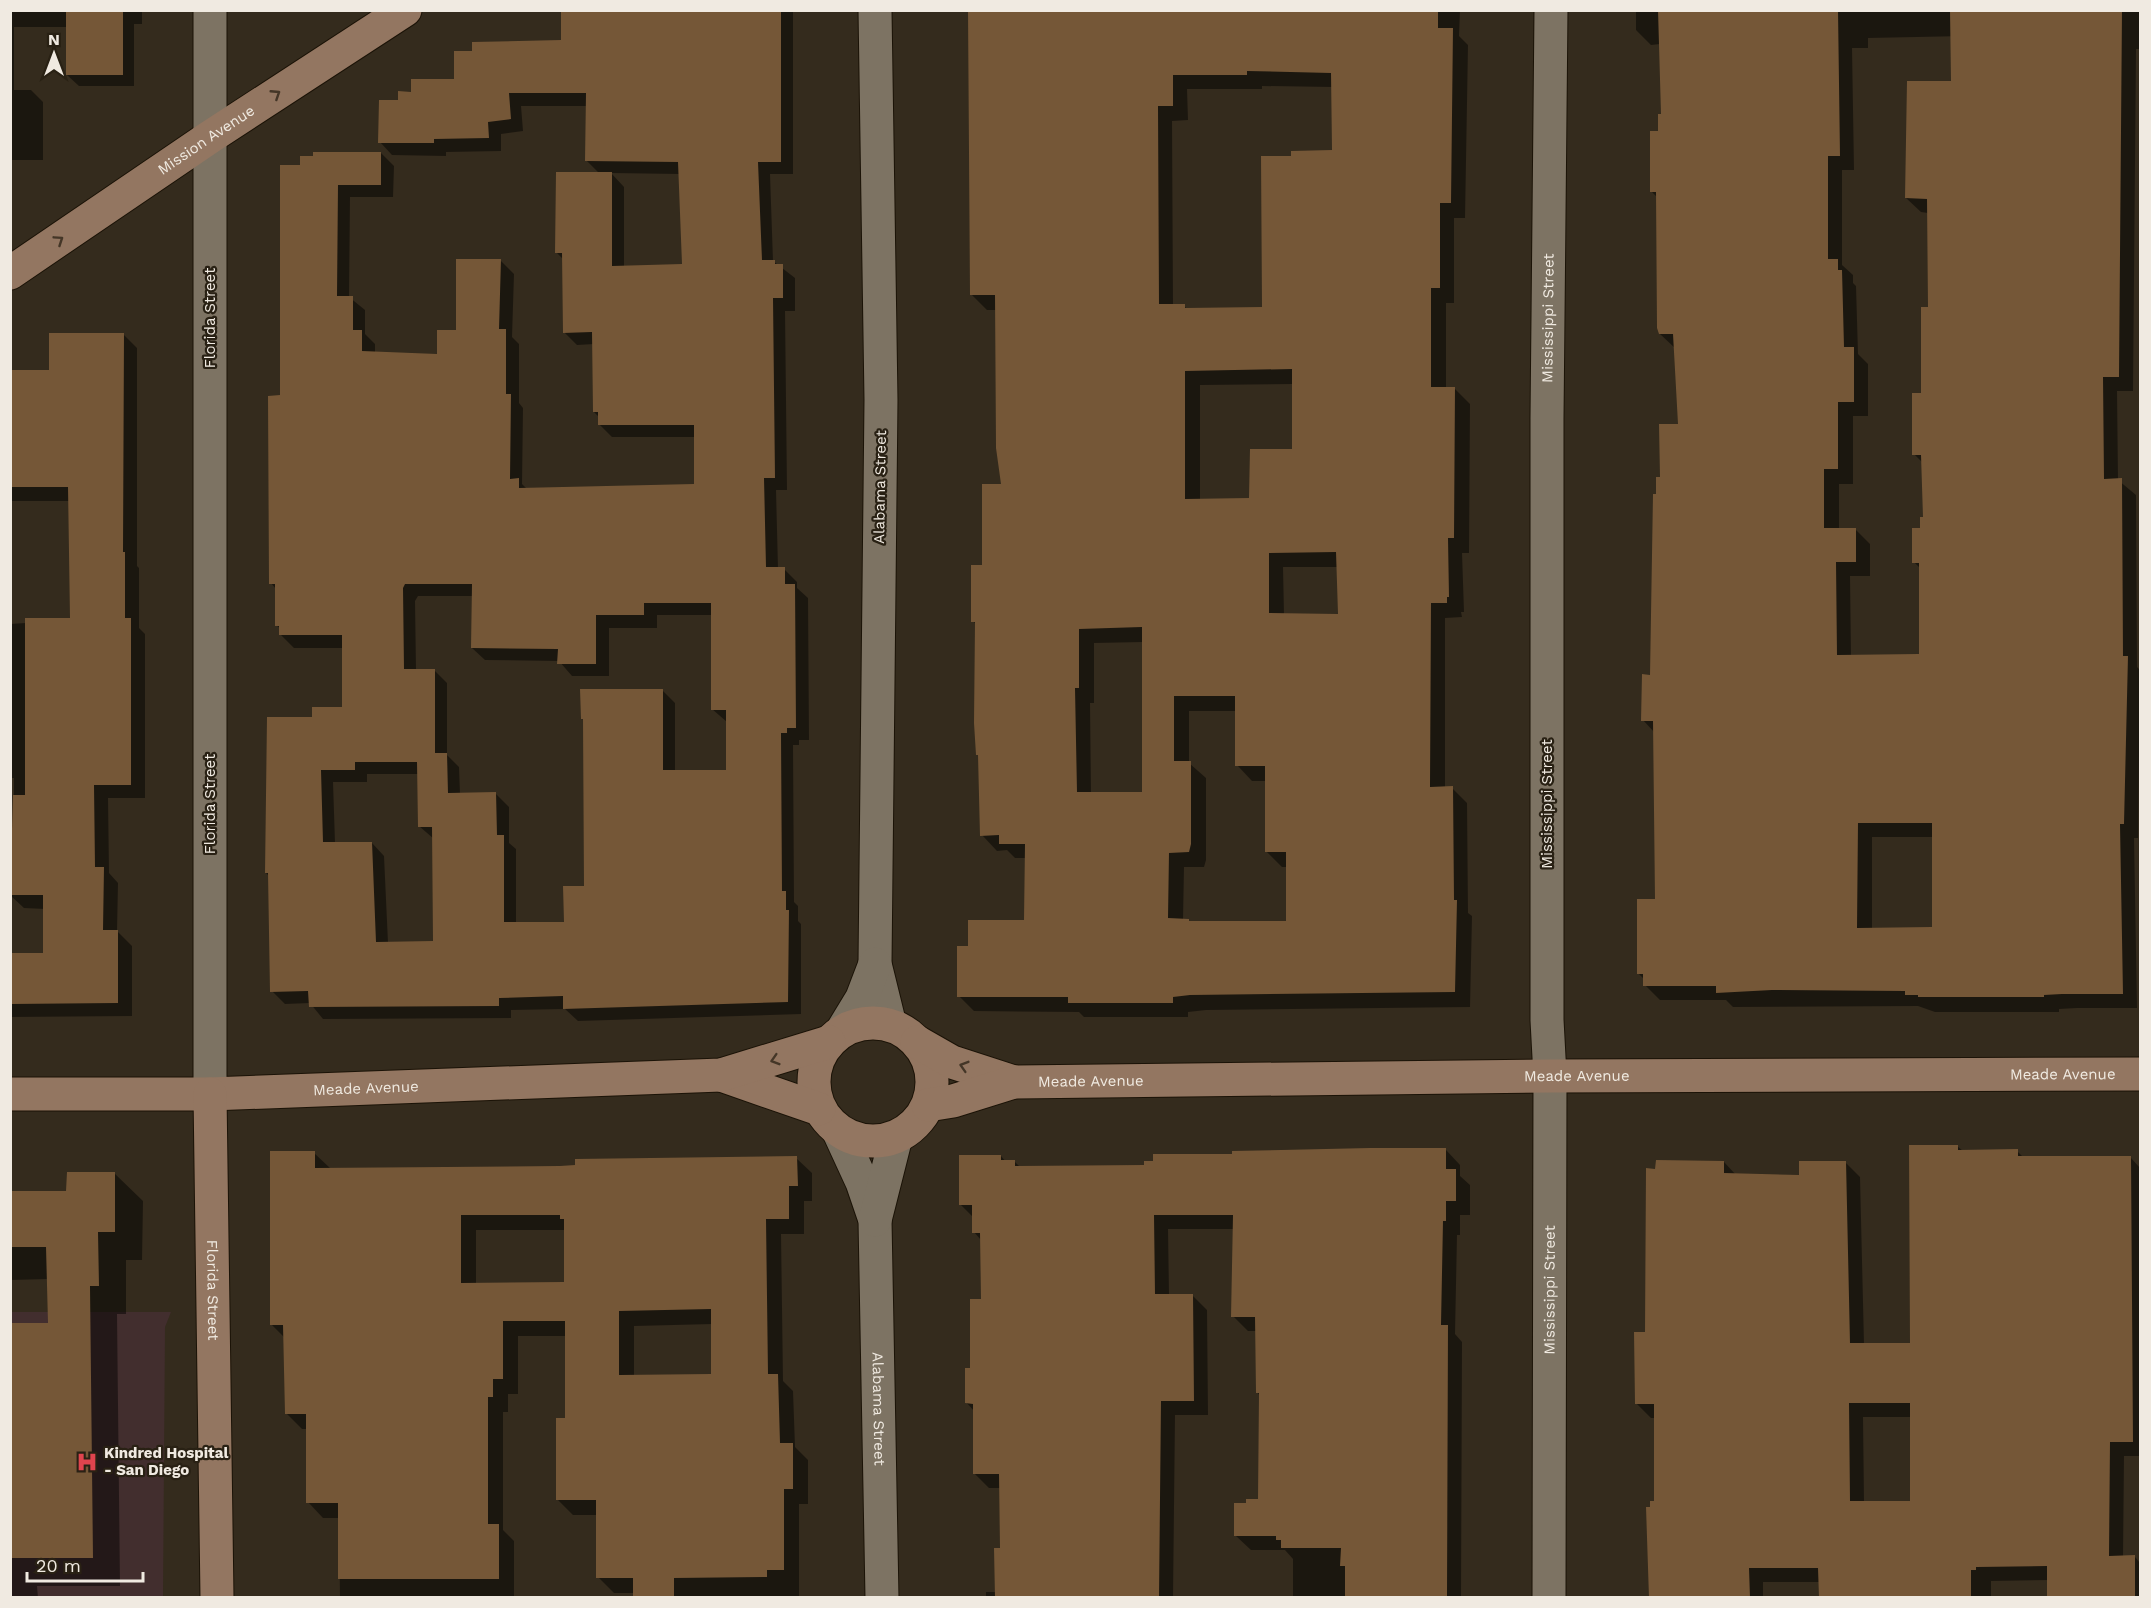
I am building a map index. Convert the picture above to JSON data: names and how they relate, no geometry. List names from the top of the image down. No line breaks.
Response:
{"streets":{"street":["Mission Avenue","Florida Street","Mississippi Street","Alabama Street","Meade Avenue"]},"crossings":[["Mission Avenue","Florida Street"],["Florida Street","Meade Avenue"],["Mississippi Street","Meade Avenue"],["Alabama Street","Meade Avenue"]],"one_way":["Mission Avenue"],"places":{"hospital":["Kindred Hospital - San Diego"]},"scale_bar":"20 m","north":"top"}
